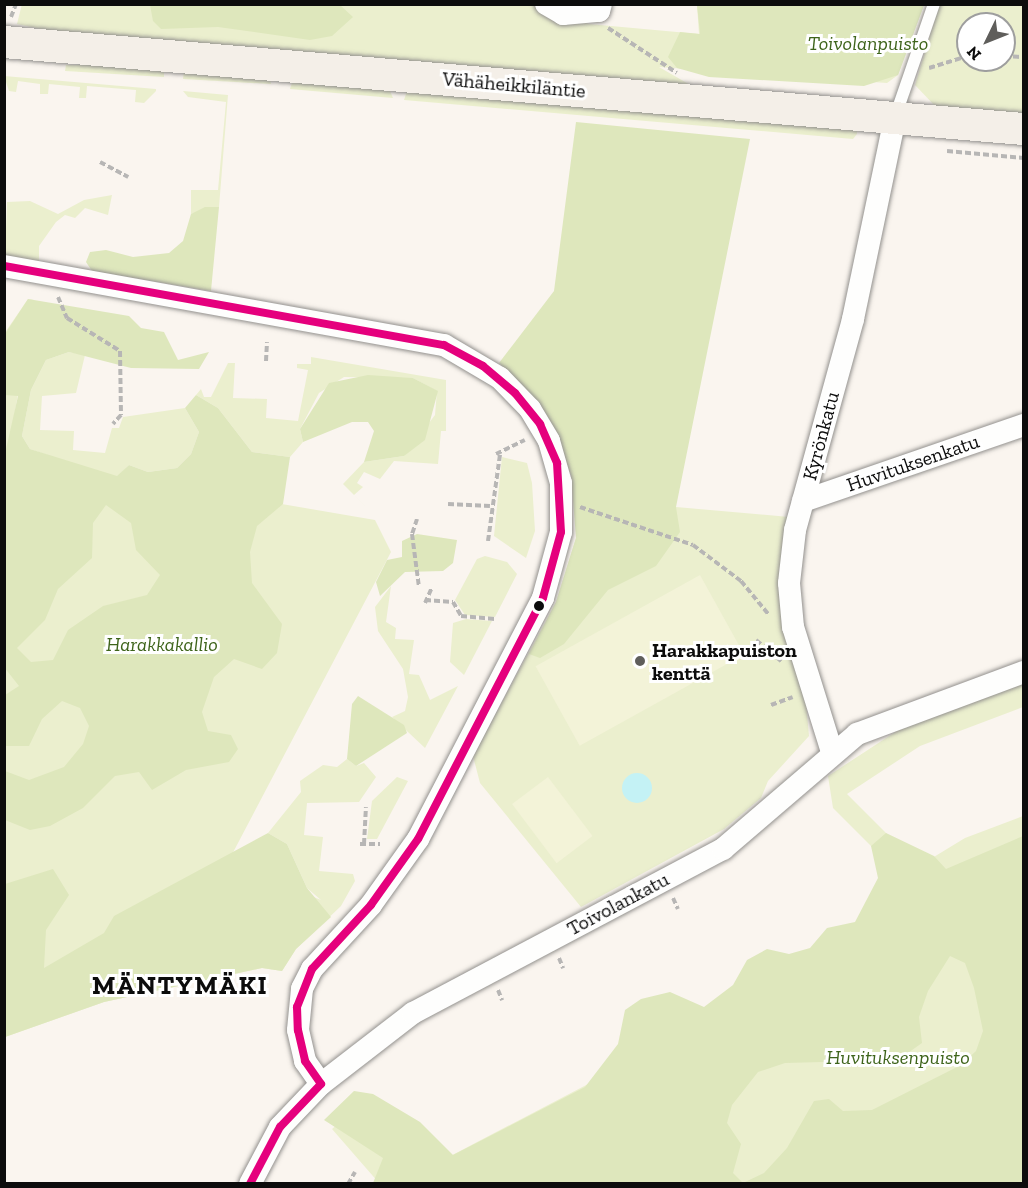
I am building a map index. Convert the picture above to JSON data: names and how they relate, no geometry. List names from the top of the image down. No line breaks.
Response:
{"streets":{"street":["Vähäheikkiläntie","Kyrönkatu","Huvituksenkatu","Toivolankatu"]},"crossings":[["Vähäheikkiläntie","Kyrönkatu"],["Kyrönkatu","Huvituksenkatu"],["Kyrönkatu","Toivolankatu"]],"districts":["MÄNTYMÄKI"],"parks":["Toivolanpuisto","Harakkakallio","Huvituksenpuisto"],"places":["Harakkapuiston kenttä"],"north":"bottom left"}
